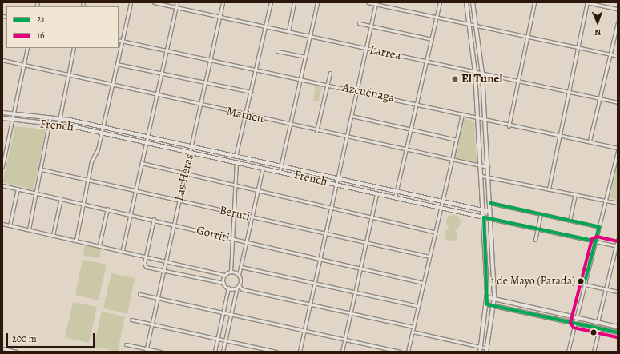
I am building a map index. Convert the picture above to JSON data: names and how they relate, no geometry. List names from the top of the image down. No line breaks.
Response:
{"streets":{"main road":["French"],"street":["Larrea","Azcuénaga","Matheu","Las Heras","Beruti","Gorriti"]},"crossings":[["Larrea","Las Heras"],["Azcuénaga","Las Heras"],["Matheu","Las Heras"],["French","Las Heras"],["Las Heras","Beruti"],["Las Heras","Gorriti"]],"places":["El Tunel","1 de Mayo (Parada)"],"lines":["transit line 21","transit line 16"],"legend":["21","16"],"scale_bar":"200 m","north":"bottom"}
